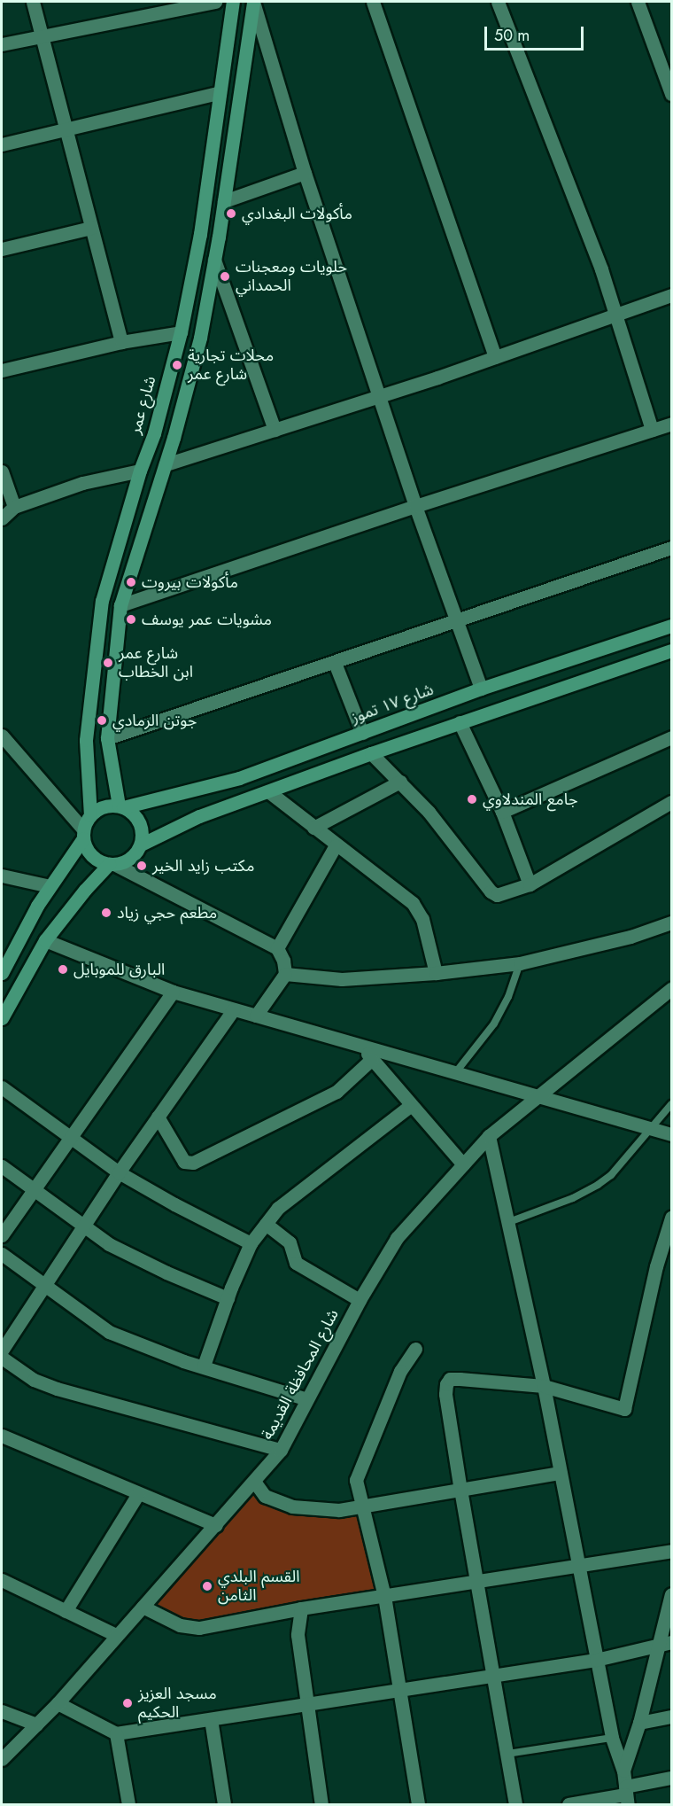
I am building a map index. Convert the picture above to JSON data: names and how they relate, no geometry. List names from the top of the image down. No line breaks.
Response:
{"streets":{"main road":["شارع عمر","شارع ١٧ تموز"],"street":["شارع المحافظة القديمة"]},"crossings":[["شارع عمر","شارع ١٧ تموز"]],"places":["مأكولات البغدادي","حلويات ومعجنات الحمداني","محلات تجارية شارع عمر","مأكولات بيروت","مشويات عمر يوسف","شارع عمر ابن الخطاب","جوتن الرمادي","جامع المندلاوي","مكتب زايد الخير","مطعم حجي زياد","البارق للموبايل","القسم البلدي الثامن","مسجد العزيز الحكيم"],"scale_bar":"50 m"}
